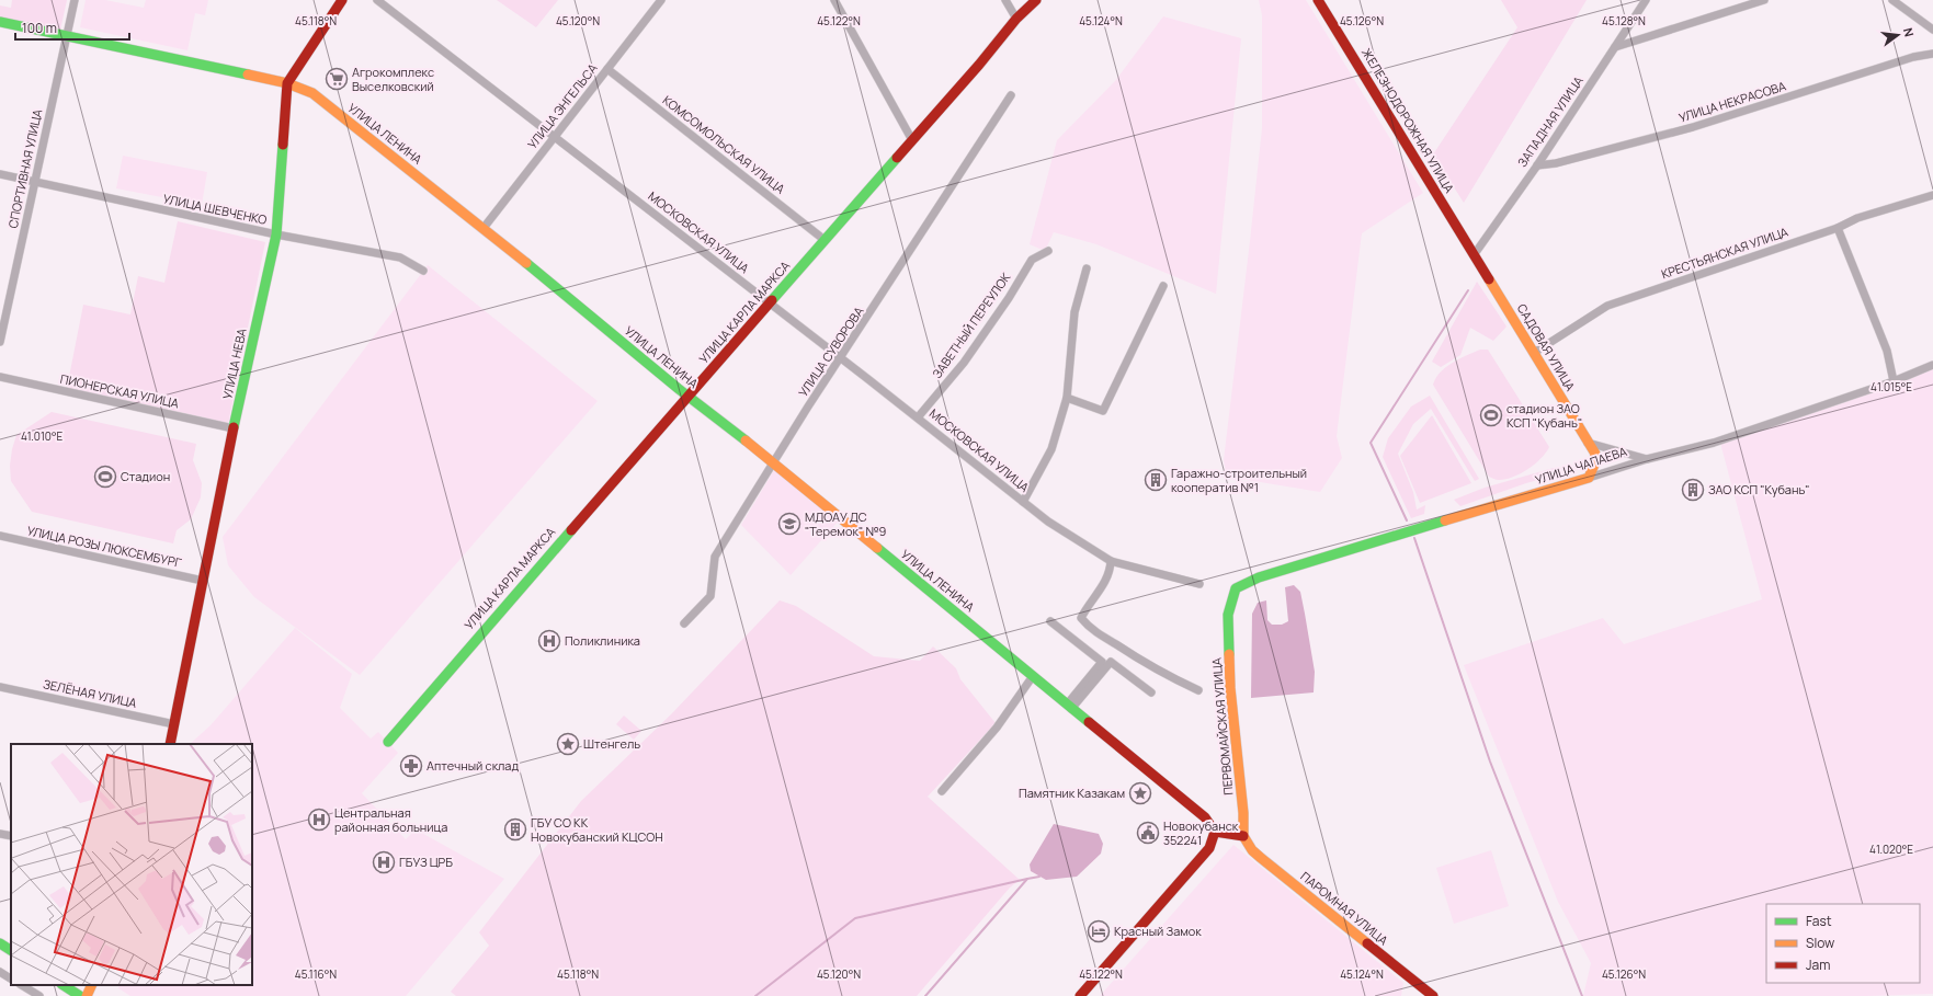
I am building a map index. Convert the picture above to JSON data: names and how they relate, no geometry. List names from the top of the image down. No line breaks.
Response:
{"streets":{"main road":["ЖЕЛЕЗНОДОРОЖНАЯ УЛИЦА","УЛИЦА ЛЕНИНА","УЛИЦА КАРЛА МАРКСА","САДОВАЯ УЛИЦА","УЛИЦА НЕВА","УЛИЦА ЧАПАЕВА","ПЕРВОМАЙСКАЯ УЛИЦА","ПАРОМНАЯ УЛИЦА"],"street":["УЛИЦА НЕКРАСОВА","УЛИЦА ЭНГЕЛЬСА","ЗАПАДНАЯ УЛИЦА","КОМСОМОЛЬСКАЯ УЛИЦА","СПОРТИВНАЯ УЛИЦА","УЛИЦА ШЕВЧЕНКО","МОСКОВСКАЯ УЛИЦА","КРЕСТЬЯНСКАЯ УЛИЦА","ЗАВЕТНЫЙ ПЕРЕУЛОК","УЛИЦА СУВОРОВА","ПИОНЕРСКАЯ УЛИЦА","УЛИЦА РОЗЫ ЛЮКСЕМБУРГ","ЗЕЛЁНАЯ УЛИЦА"]},"crossings":[["УЛИЦА НЕКРАСОВА","ЗАПАДНАЯ УЛИЦА"],["УЛИЦА ЭНГЕЛЬСА","УЛИЦА ЛЕНИНА"],["УЛИЦА ЭНГЕЛЬСА","КОМСОМОЛЬСКАЯ УЛИЦА"],["УЛИЦА ЭНГЕЛЬСА","МОСКОВСКАЯ УЛИЦА"],["ЖЕЛЕЗНОДОРОЖНАЯ УЛИЦА","ЗАПАДНАЯ УЛИЦА"],["ЖЕЛЕЗНОДОРОЖНАЯ УЛИЦА","САДОВАЯ УЛИЦА"],["ЗАПАДНАЯ УЛИЦА","САДОВАЯ УЛИЦА"],["УЛИЦА ЛЕНИНА","СПОРТИВНАЯ УЛИЦА"],["УЛИЦА ЛЕНИНА","УЛИЦА КАРЛА МАРКСА"],["УЛИЦА ЛЕНИНА","УЛИЦА СУВОРОВА"],["УЛИЦА ЛЕНИНА","УЛИЦА НЕВА"],["КОМСОМОЛЬСКАЯ УЛИЦА","УЛИЦА КАРЛА МАРКСА"],["СПОРТИВНАЯ УЛИЦА","УЛИЦА ШЕВЧЕНКО"],["УЛИЦА ШЕВЧЕНКО","УЛИЦА НЕВА"],["МОСКОВСКАЯ УЛИЦА","УЛИЦА КАРЛА МАРКСА"],["МОСКОВСКАЯ УЛИЦА","ЗАВЕТНЫЙ ПЕРЕУЛОК"],["МОСКОВСКАЯ УЛИЦА","УЛИЦА СУВОРОВА"],["КРЕСТЬЯНСКАЯ УЛИЦА","САДОВАЯ УЛИЦА"],["САДОВАЯ УЛИЦА","УЛИЦА ЧАПАЕВА"],["УЛИЦА НЕВА","ПИОНЕРСКАЯ УЛИЦА"],["УЛИЦА НЕВА","УЛИЦА РОЗЫ ЛЮКСЕМБУРГ"],["УЛИЦА НЕВА","ЗЕЛЁНАЯ УЛИЦА"],["УЛИЦА ЧАПАЕВА","ПЕРВОМАЙСКАЯ УЛИЦА"],["ПЕРВОМАЙСКАЯ УЛИЦА","ПАРОМНАЯ УЛИЦА"]],"places":{"supermarket":["Агрокомплекс Выселковский"],"sports":["стадион ЗАО КСП \"Кубань\"","Стадион"],"building":["Гаражно-строительный кооператив №1","ЗАО КСП \"Кубань\"","ГБУ СО КК Новокубанский КЦСОН"],"school or university":["МДОАУ ДС \"Теремок\" №9"],"hospital":["Поликлиника","Центральная районная больница","ГБУЗ ЦРБ"],"place":["Штенгель","Памятник Казакам"],"pharmacy":["Аптечный склад"],"public building":["Новокубанск 352241"],"hotel":["Красный Замок"]},"legend":["Fast","Slow","Jam"],"scale_bar":"100 m","north":"right","coordinates":["45.118°N","45.120°N","45.122°N","45.124°N","45.126°N","45.128°N","41.015°E","41.010°E","41.020°E","45.116°N"]}
